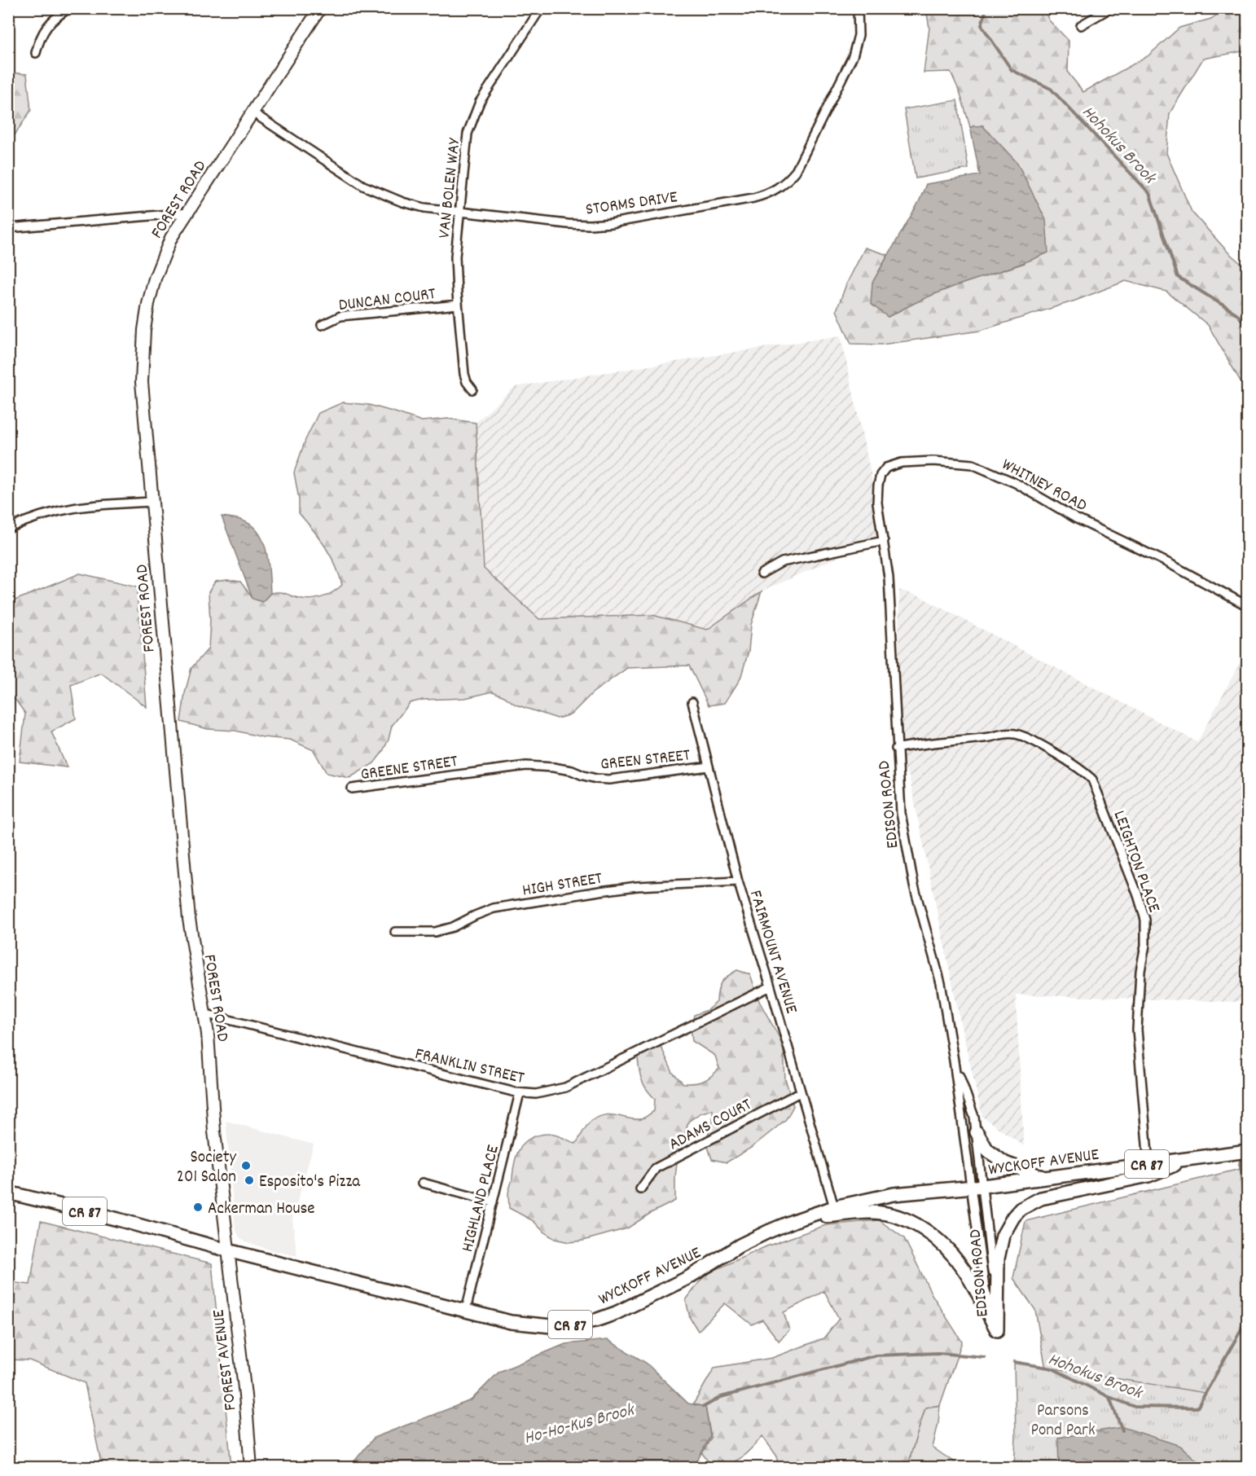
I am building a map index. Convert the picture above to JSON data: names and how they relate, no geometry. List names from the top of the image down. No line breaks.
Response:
{"streets":{"main road":["FOREST ROAD","WYCKOFF AVENUE","CR 87","FOREST AVENUE"],"street":["VAN BOLEN WAY","STORMS DRIVE","DUNCAN COURT","WHITNEY ROAD","GREEN STREET","GREENE STREET","EDISON ROAD","LEIGHTON PLACE","HIGH STREET","FAIRMOUNT AVENUE","FRANKLIN STREET","ADAMS COURT","HIGHLAND PLACE"]},"crossings":[["VAN BOLEN WAY","STORMS DRIVE"],["VAN BOLEN WAY","DUNCAN COURT"],["FOREST ROAD","STORMS DRIVE"],["FOREST ROAD","FRANKLIN STREET"],["FOREST ROAD","WYCKOFF AVENUE"],["FOREST ROAD","FOREST AVENUE"],["WHITNEY ROAD","EDISON ROAD"],["GREEN STREET","GREENE STREET"],["GREEN STREET","FAIRMOUNT AVENUE"],["EDISON ROAD","LEIGHTON PLACE"],["EDISON ROAD","WYCKOFF AVENUE"],["LEIGHTON PLACE","WYCKOFF AVENUE"],["HIGH STREET","FAIRMOUNT AVENUE"],["FAIRMOUNT AVENUE","FRANKLIN STREET"],["FAIRMOUNT AVENUE","ADAMS COURT"],["FAIRMOUNT AVENUE","WYCKOFF AVENUE"],["FRANKLIN STREET","HIGHLAND PLACE"],["WYCKOFF AVENUE","HIGHLAND PLACE"],["WYCKOFF AVENUE","FOREST AVENUE"]],"water":["Hohokus Brook","Ho-Ho-Kus Brook"],"parks":["Parsons Pond Park"],"places":["Society 201 Salon","Esposito's Pizza","Ackerman House"]}
